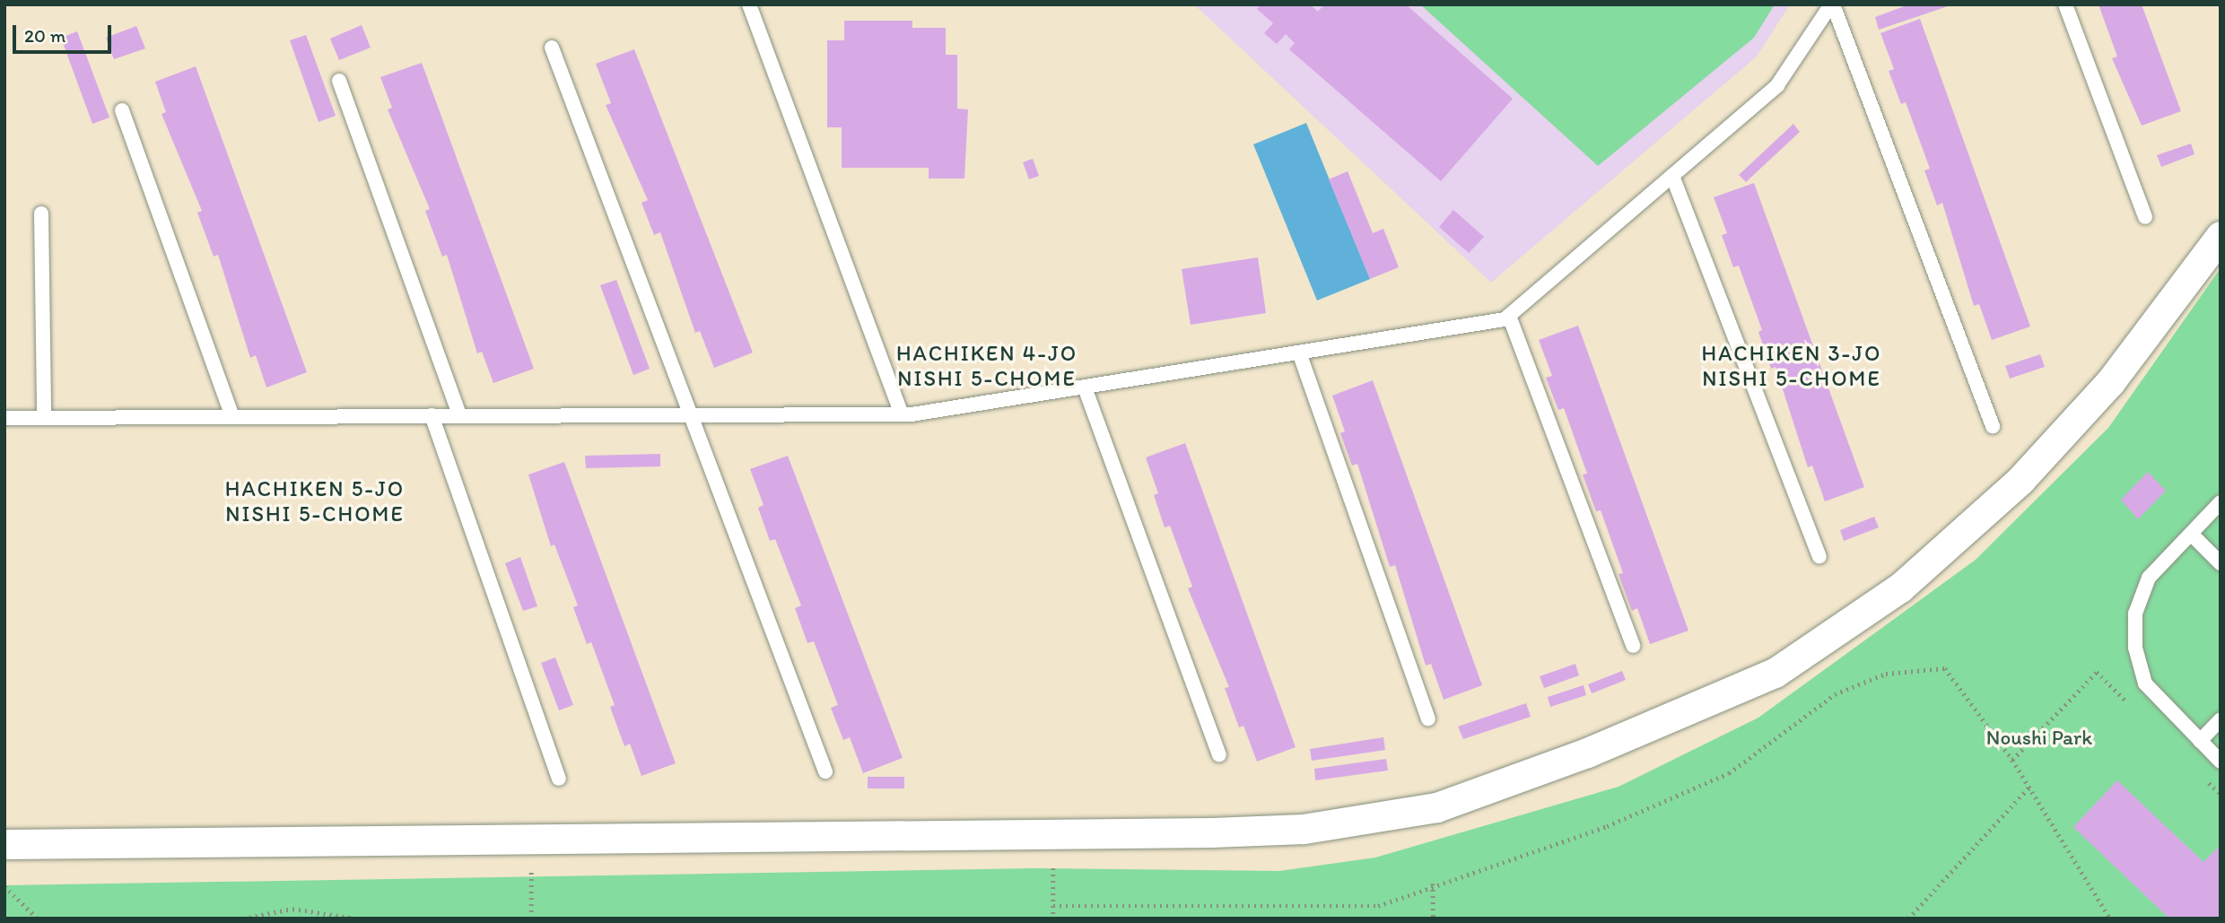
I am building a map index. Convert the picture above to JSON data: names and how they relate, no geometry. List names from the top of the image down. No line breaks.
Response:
{"districts":["HACHIKEN 4-JO NISHI 5-CHOME","HACHIKEN 3-JO NISHI 5-CHOME","HACHIKEN 5-JO NISHI 5-CHOME"],"parks":["Noushi Park"],"scale_bar":"20 m"}
